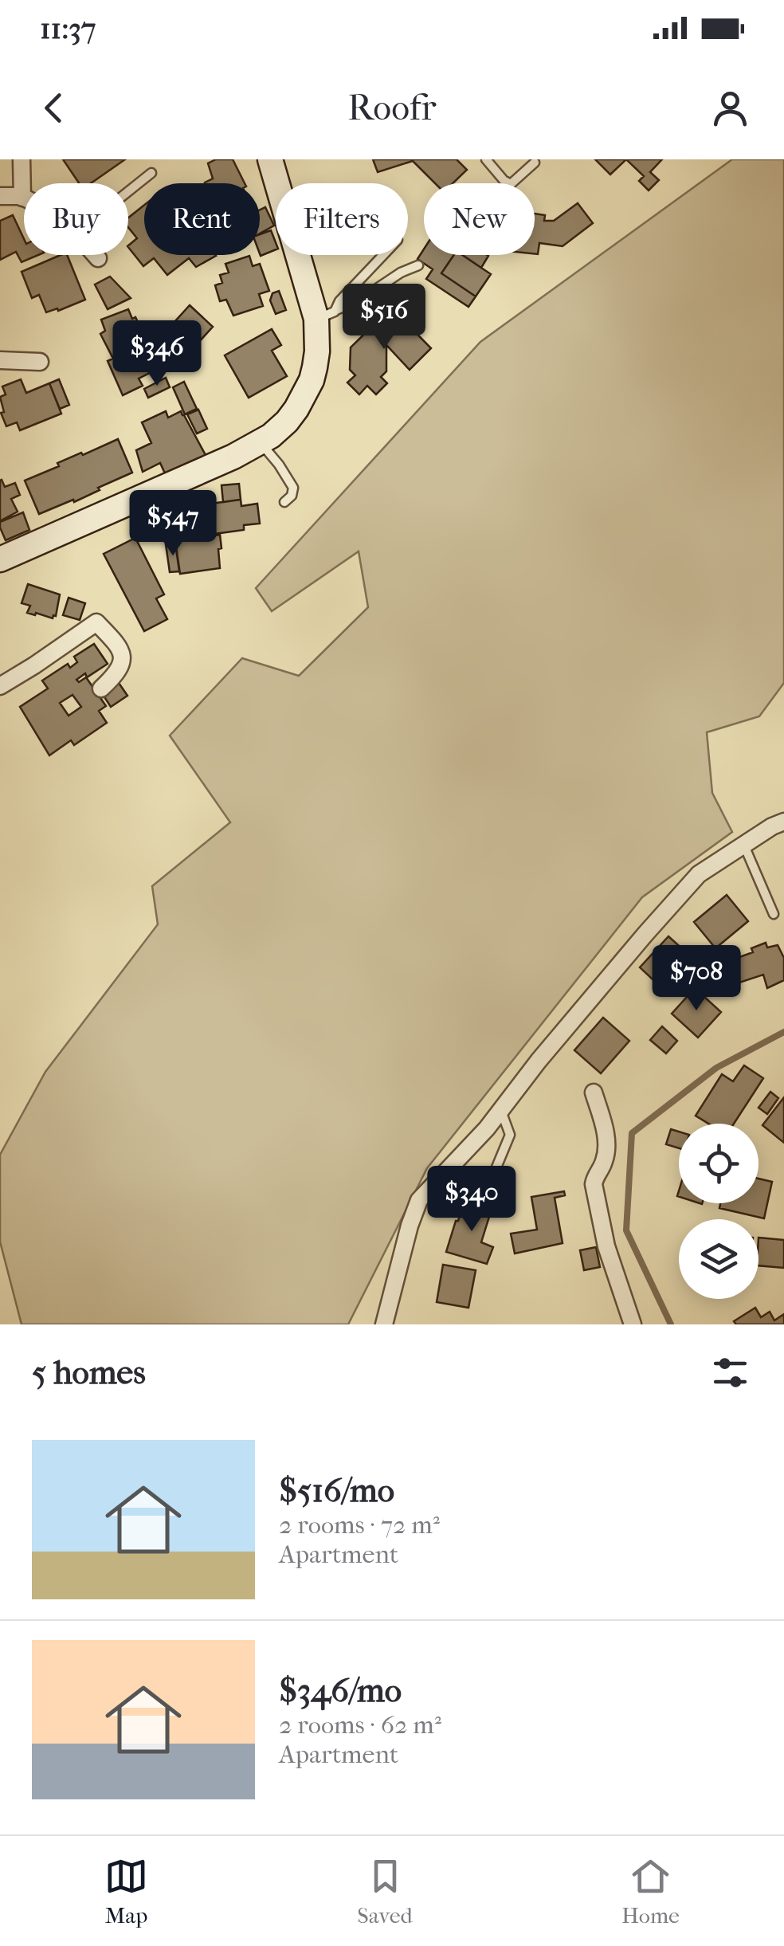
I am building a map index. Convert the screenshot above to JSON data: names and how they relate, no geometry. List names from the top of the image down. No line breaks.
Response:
{"page":{"status":"11:37","header":"Roofr","chip":["Buy","Rent","Filters","New"],"price":["$516","$346","$547","$708","$340"],"heading":"5 homes","list":[{"name":"$516/mo","note":"2 rooms · 72 m² · Apartment"},{"name":"$346/mo","note":"2 rooms · 62 m² · Apartment"}],"tabs":["Map","Saved","Home"]}}
